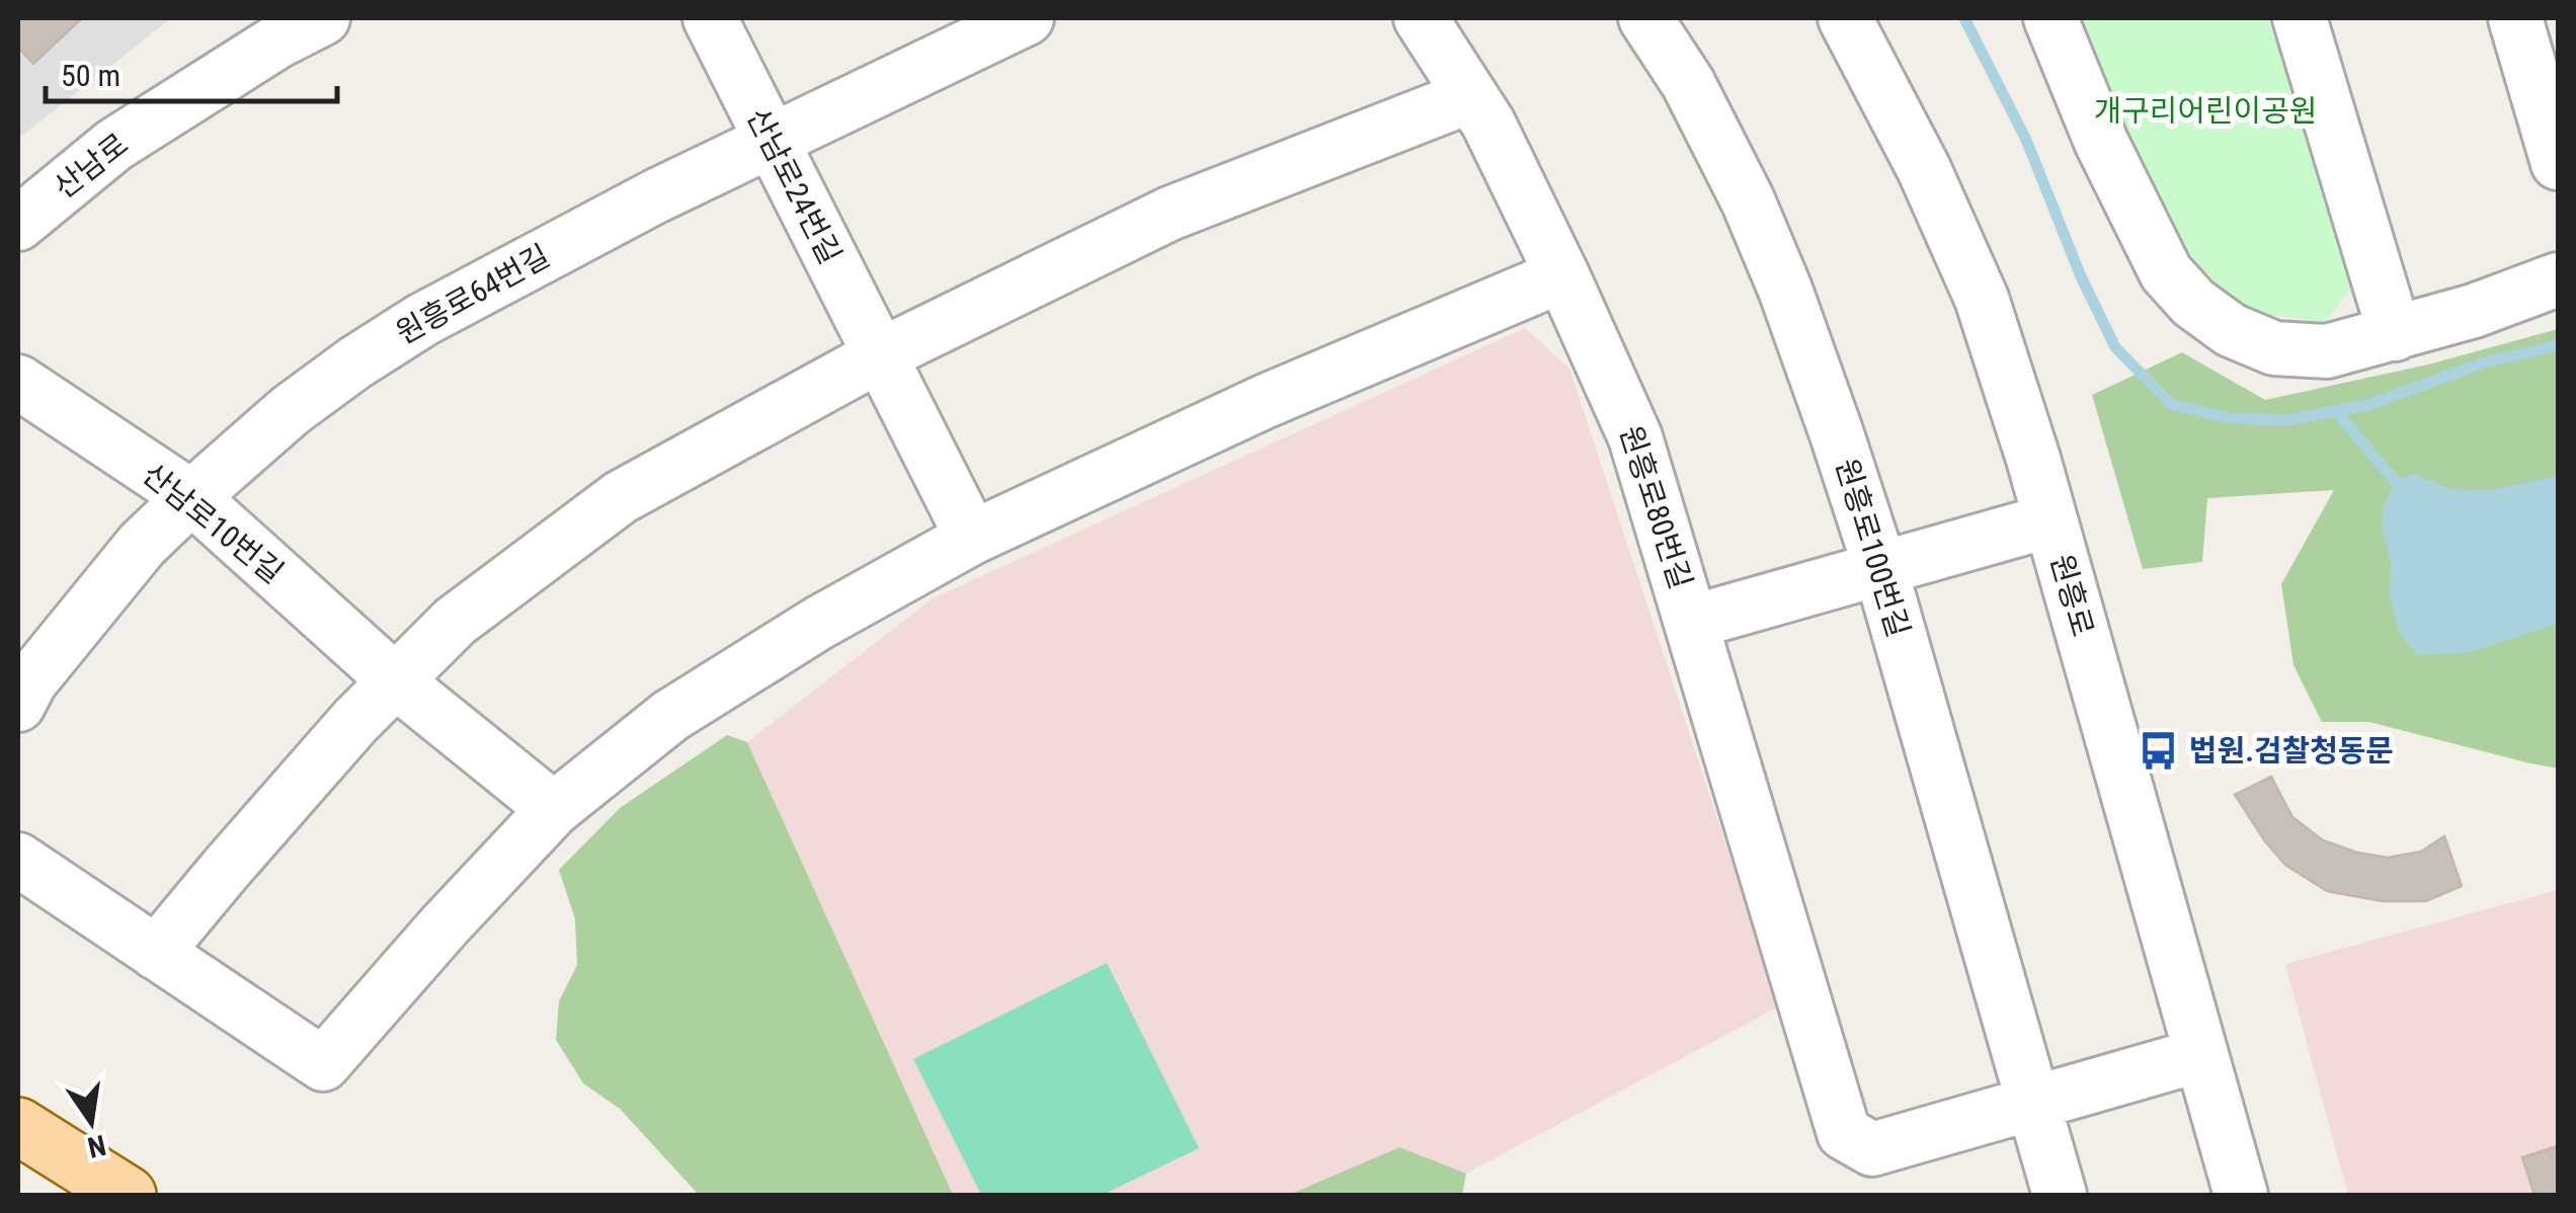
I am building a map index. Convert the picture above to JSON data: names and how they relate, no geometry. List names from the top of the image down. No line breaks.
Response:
{"streets":{"street":["산남로","산남로24번길","원흥로64번길","원흥로80번길","산남로10번길","원흥로100번길","원흥로"]},"crossings":[["산남로24번길","원흥로64번길"],["원흥로64번길","산남로10번길"],["원흥로80번길","원흥로100번길"],["원흥로80번길","원흥로"]],"parks":["개구리어린이공원"],"places":{"bus stop":["법원.검찰청동문"]},"scale_bar":"50 m","north":"bottom"}
